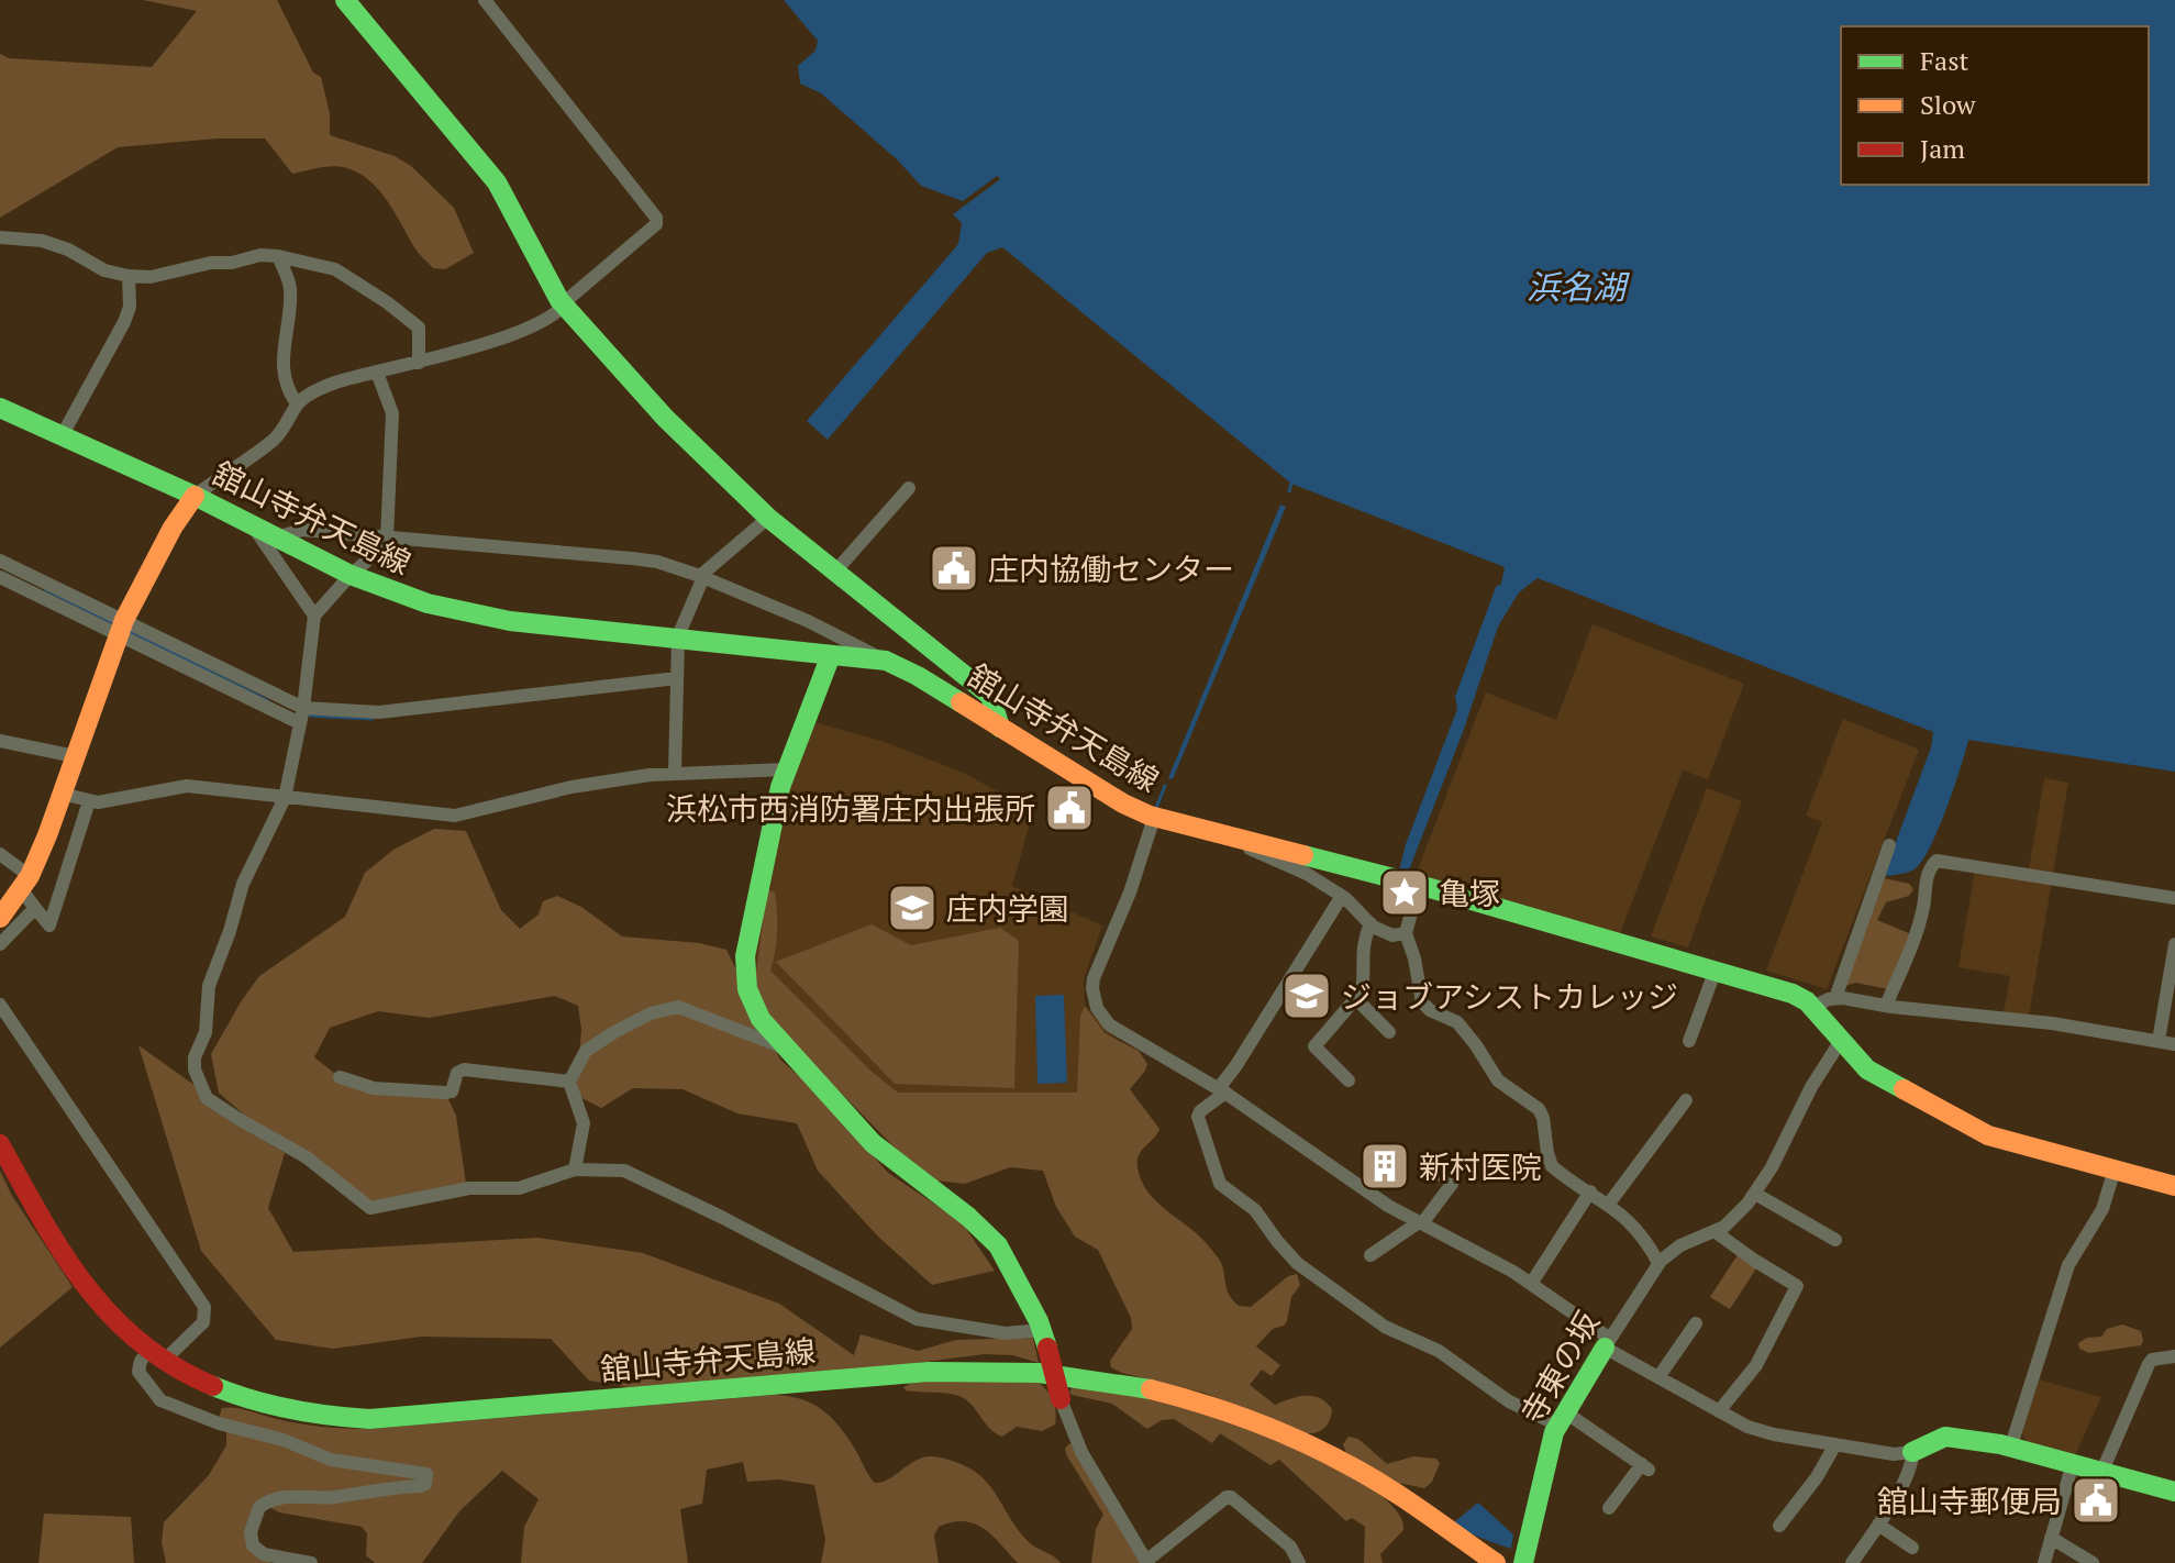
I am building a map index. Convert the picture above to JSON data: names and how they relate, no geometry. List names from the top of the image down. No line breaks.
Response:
{"streets":{"main road":["舘山寺弁天島線","寺東の坂"]},"water":["浜名湖"],"places":{"public building":["庄内協働センター","浜松市西消防署庄内出張所","舘山寺郵便局"],"place":["亀塚"],"school or university":["庄内学園","ジョブアシストカレッジ"],"building":["新村医院"]},"legend":["Fast","Slow","Jam"]}
